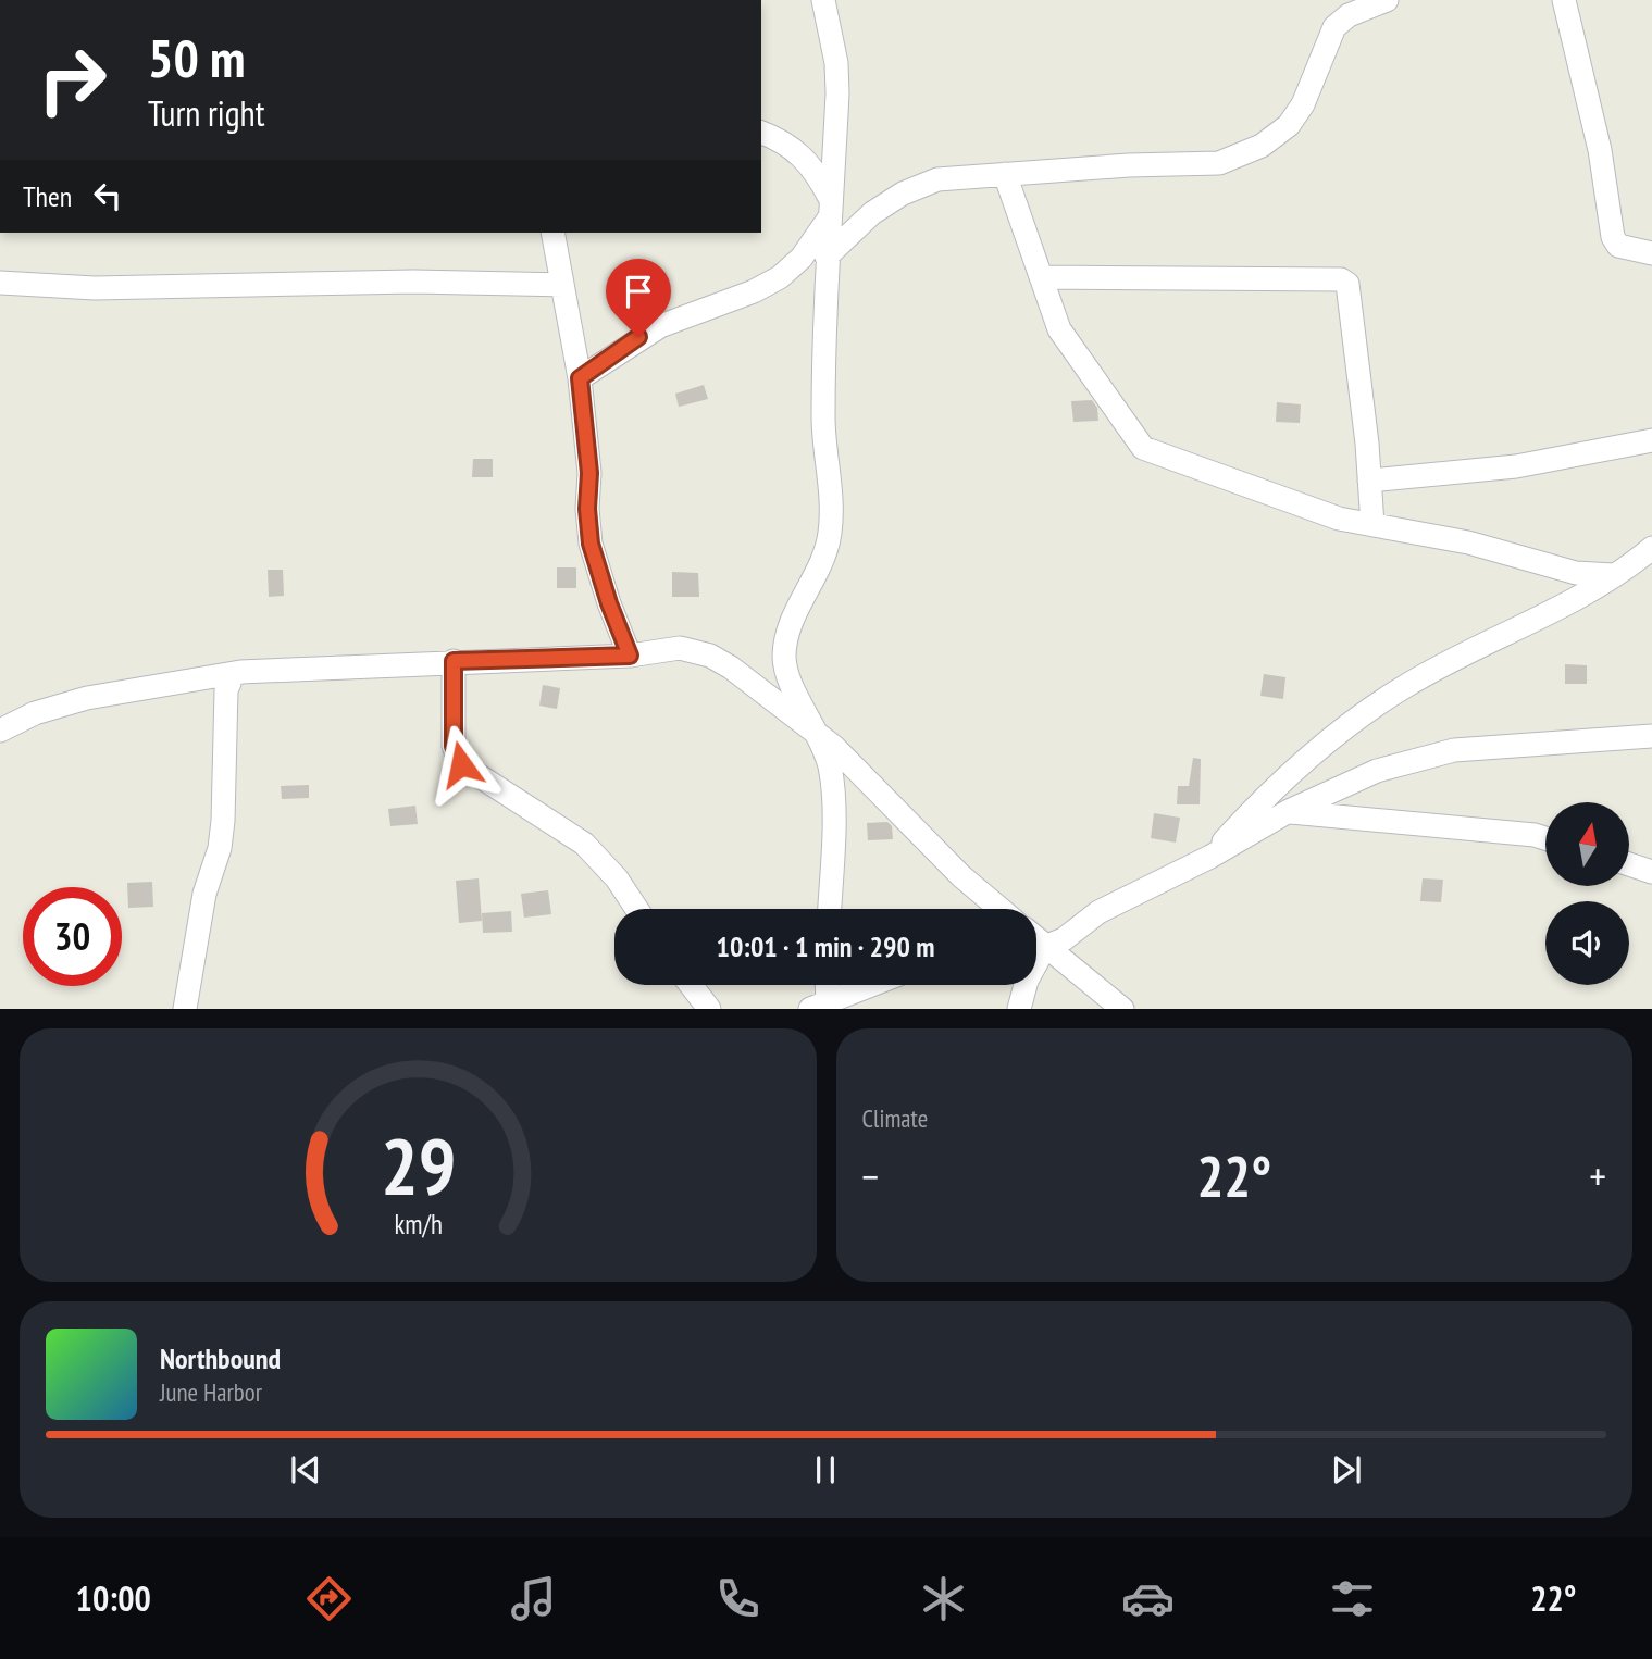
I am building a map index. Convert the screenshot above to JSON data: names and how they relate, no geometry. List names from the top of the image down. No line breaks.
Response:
{"north":"top","page":{"turn":["50 m","Turn right"],"then":"Then","limit":"30","trip":"10:01 · 1 min · 290 m","tile":"Climate","heat":["−","22°","+"],"song":["Northbound","June Harbor"],"tabs":["10:00","22°"],"gauge":["29","km/h"]}}
